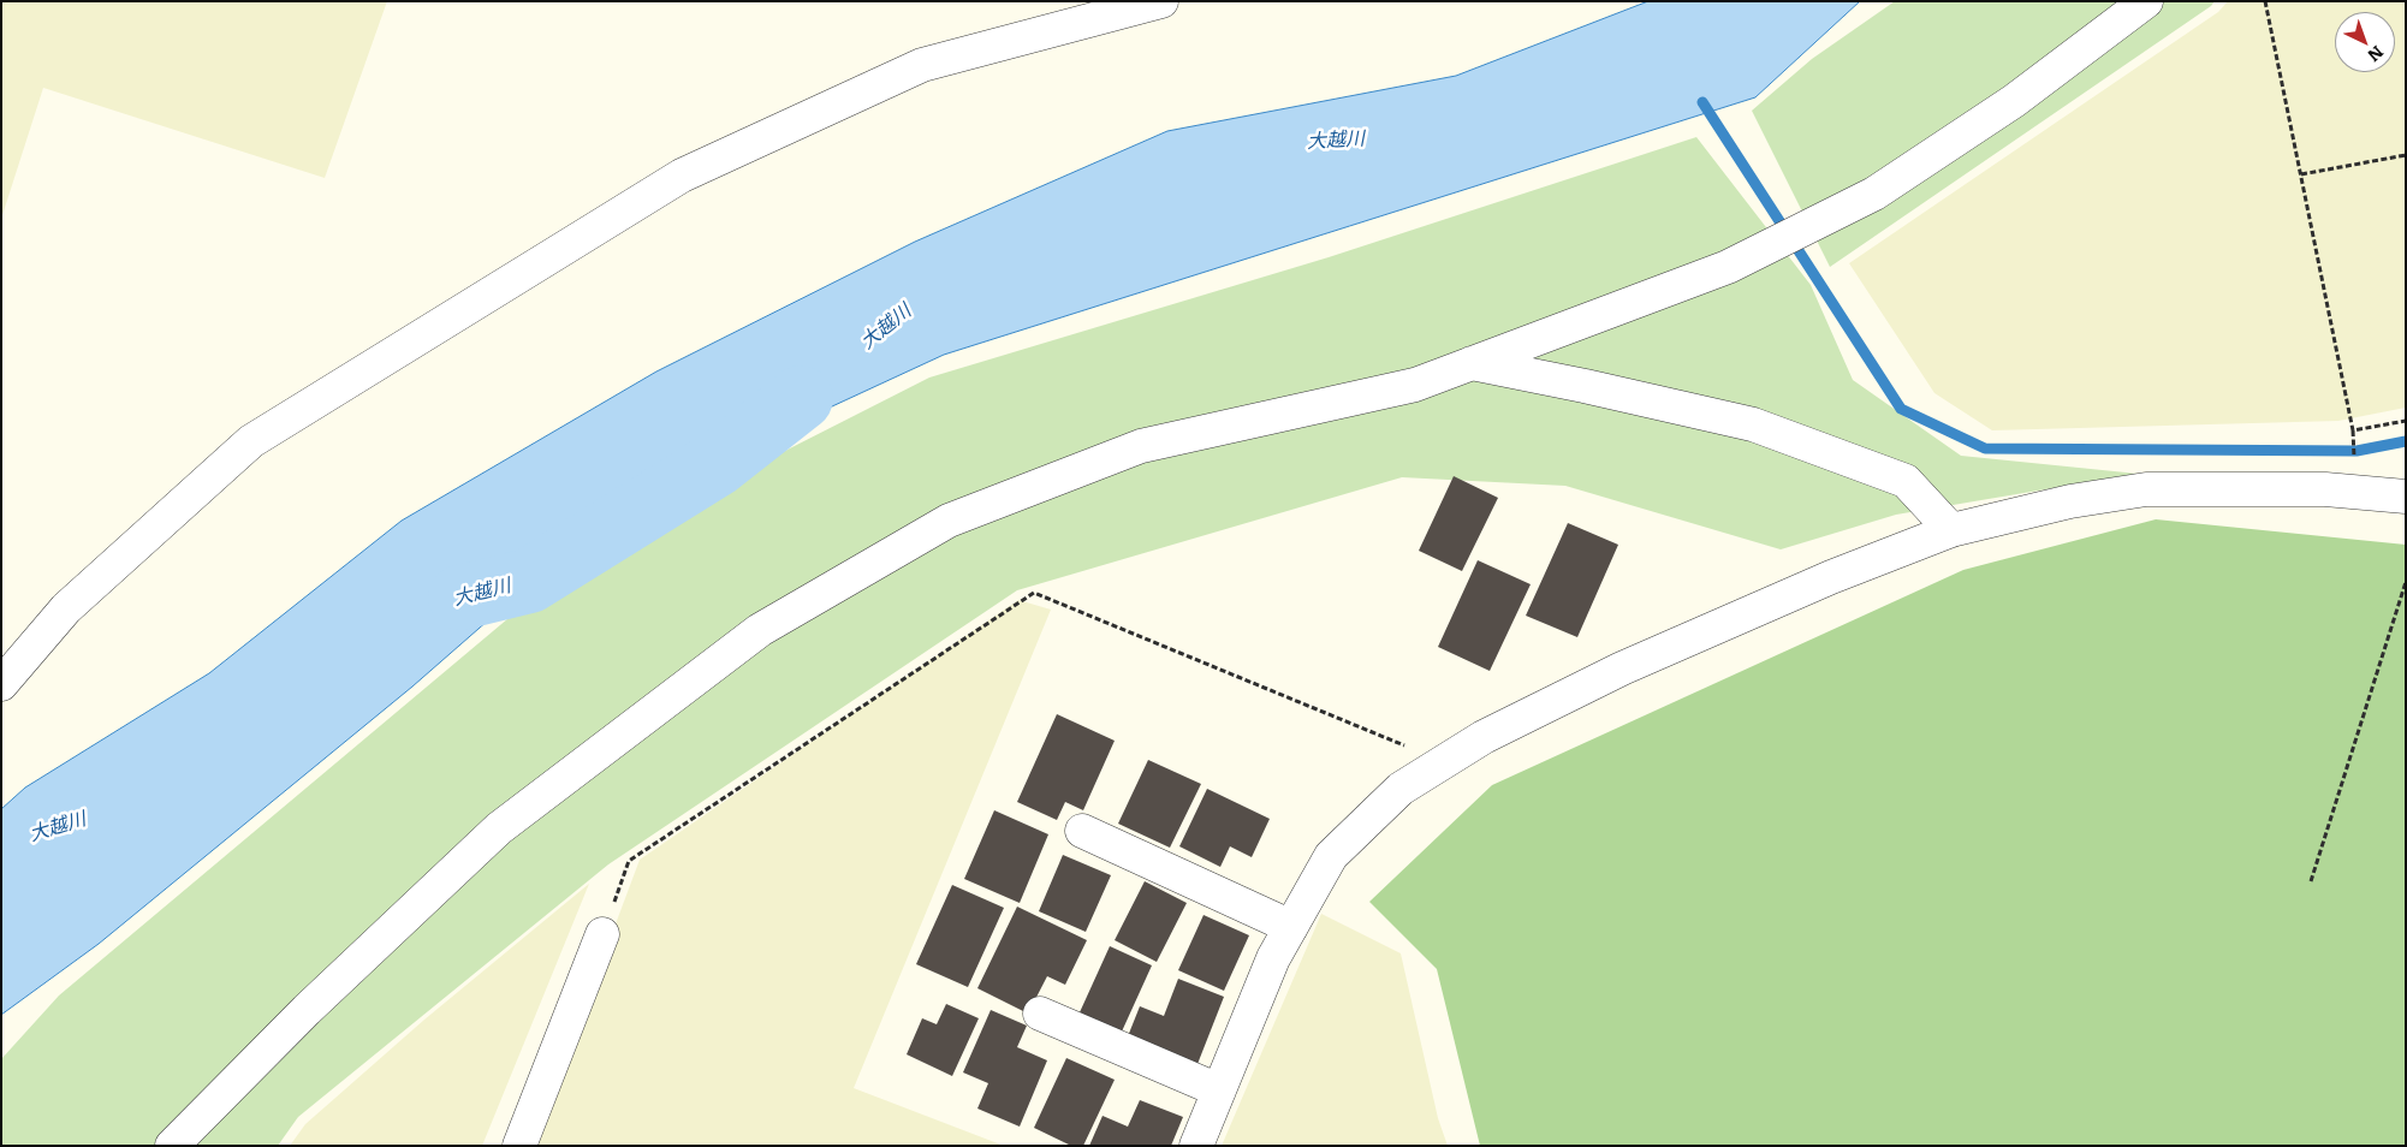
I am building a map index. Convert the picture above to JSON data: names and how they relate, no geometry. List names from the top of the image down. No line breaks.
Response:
{"water":["大越川"],"north":"bottom right"}
